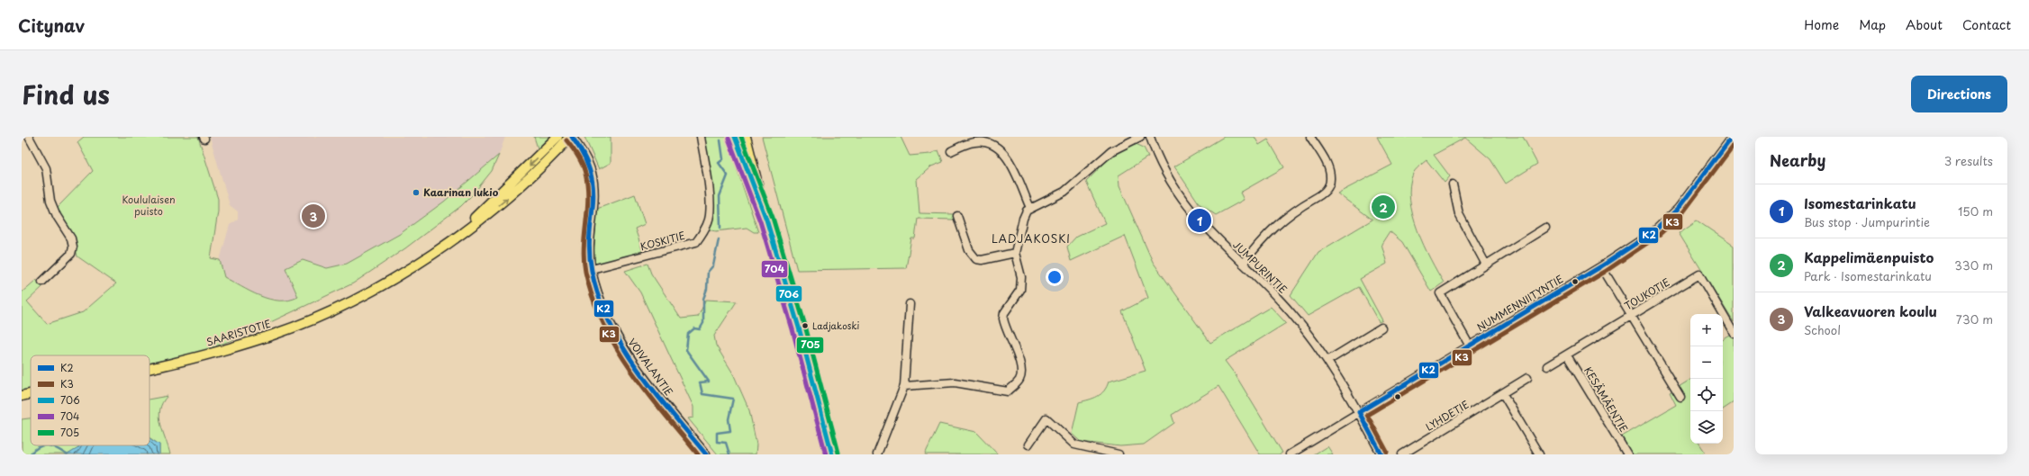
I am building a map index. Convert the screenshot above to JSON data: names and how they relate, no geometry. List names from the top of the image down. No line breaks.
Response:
{"streets":{"main road":["SAARISTOTIE"],"street":["KOSKITIE","JUMPURINTIE","TOUKOTIE","NUMMENNIITYNTIE","VOIVALANTIE","KESÄMÄENTIE","LYHDETIE"]},"crossings":[["KOSKITIE","VOIVALANTIE"],["JUMPURINTIE","NUMMENNIITYNTIE"],["TOUKOTIE","KESÄMÄENTIE"],["SAARISTOTIE","VOIVALANTIE"]],"districts":["LADJAKOSKI"],"parks":["Koululaisen puisto"],"places":["Kaarinan lukio","Ladjakoski"],"lines":["transit line K2","transit line 706","transit line 705","transit line 704","transit line K3"],"legend":["K2","K3","706","704","705"],"page":{"header":"Citynav","nav":["Home","Map","About","Contact"],"title":"Find us","buttons":"Directions","heading":["Nearby","3 results"],"list":[{"mark":"1","name":"Isomestarinkatu","note":"Bus stop · Jumpurintie","value":"150 m"},{"mark":"2","name":"Kappelimäenpuisto","note":"Park · Isomestarinkatu","value":"330 m"},{"mark":"3","name":"Valkeavuoren koulu","note":"School","value":"730 m"}],"pins":["2","3","1"],"map_buttons":["+","−"]}}
